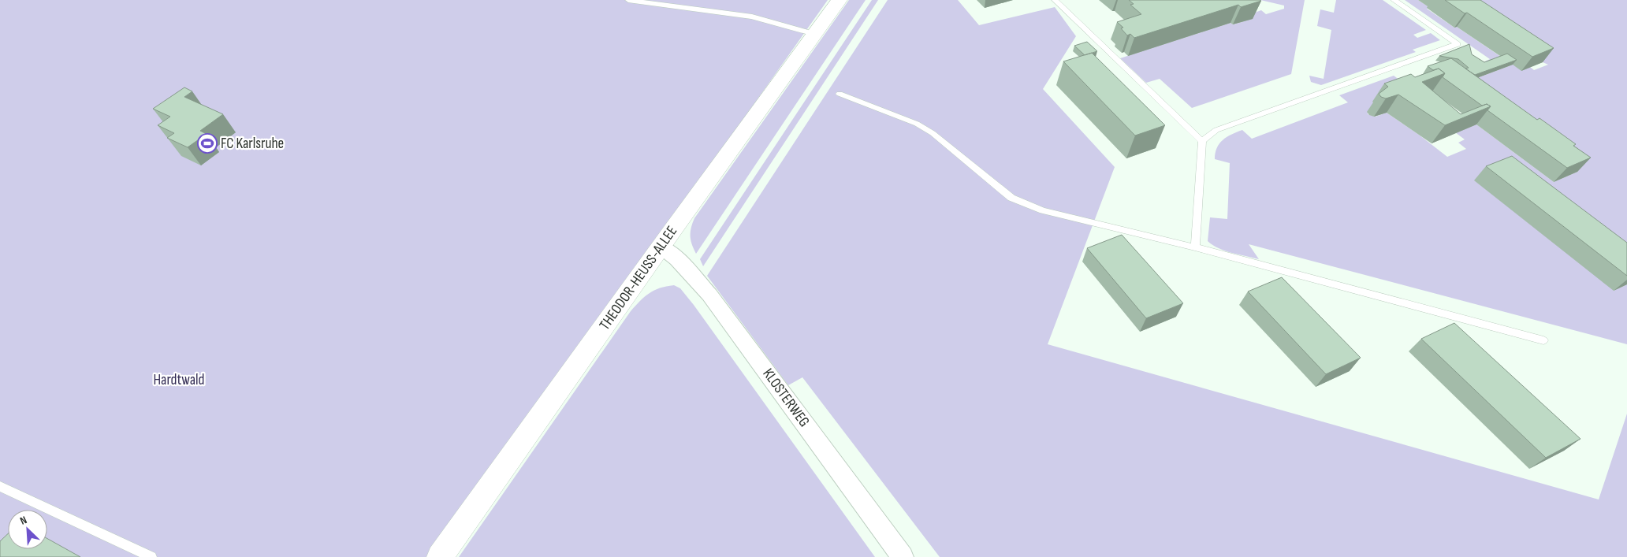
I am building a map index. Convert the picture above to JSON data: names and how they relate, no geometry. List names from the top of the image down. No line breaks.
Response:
{"streets":{"main road":["THEODOR-HEUSS-ALLEE"],"street":["KLOSTERWEG"]},"crossings":[["THEODOR-HEUSS-ALLEE","KLOSTERWEG"]],"parks":["Hardtwald"],"places":{"sports":["FC Karlsruhe"]},"north":"top left"}
